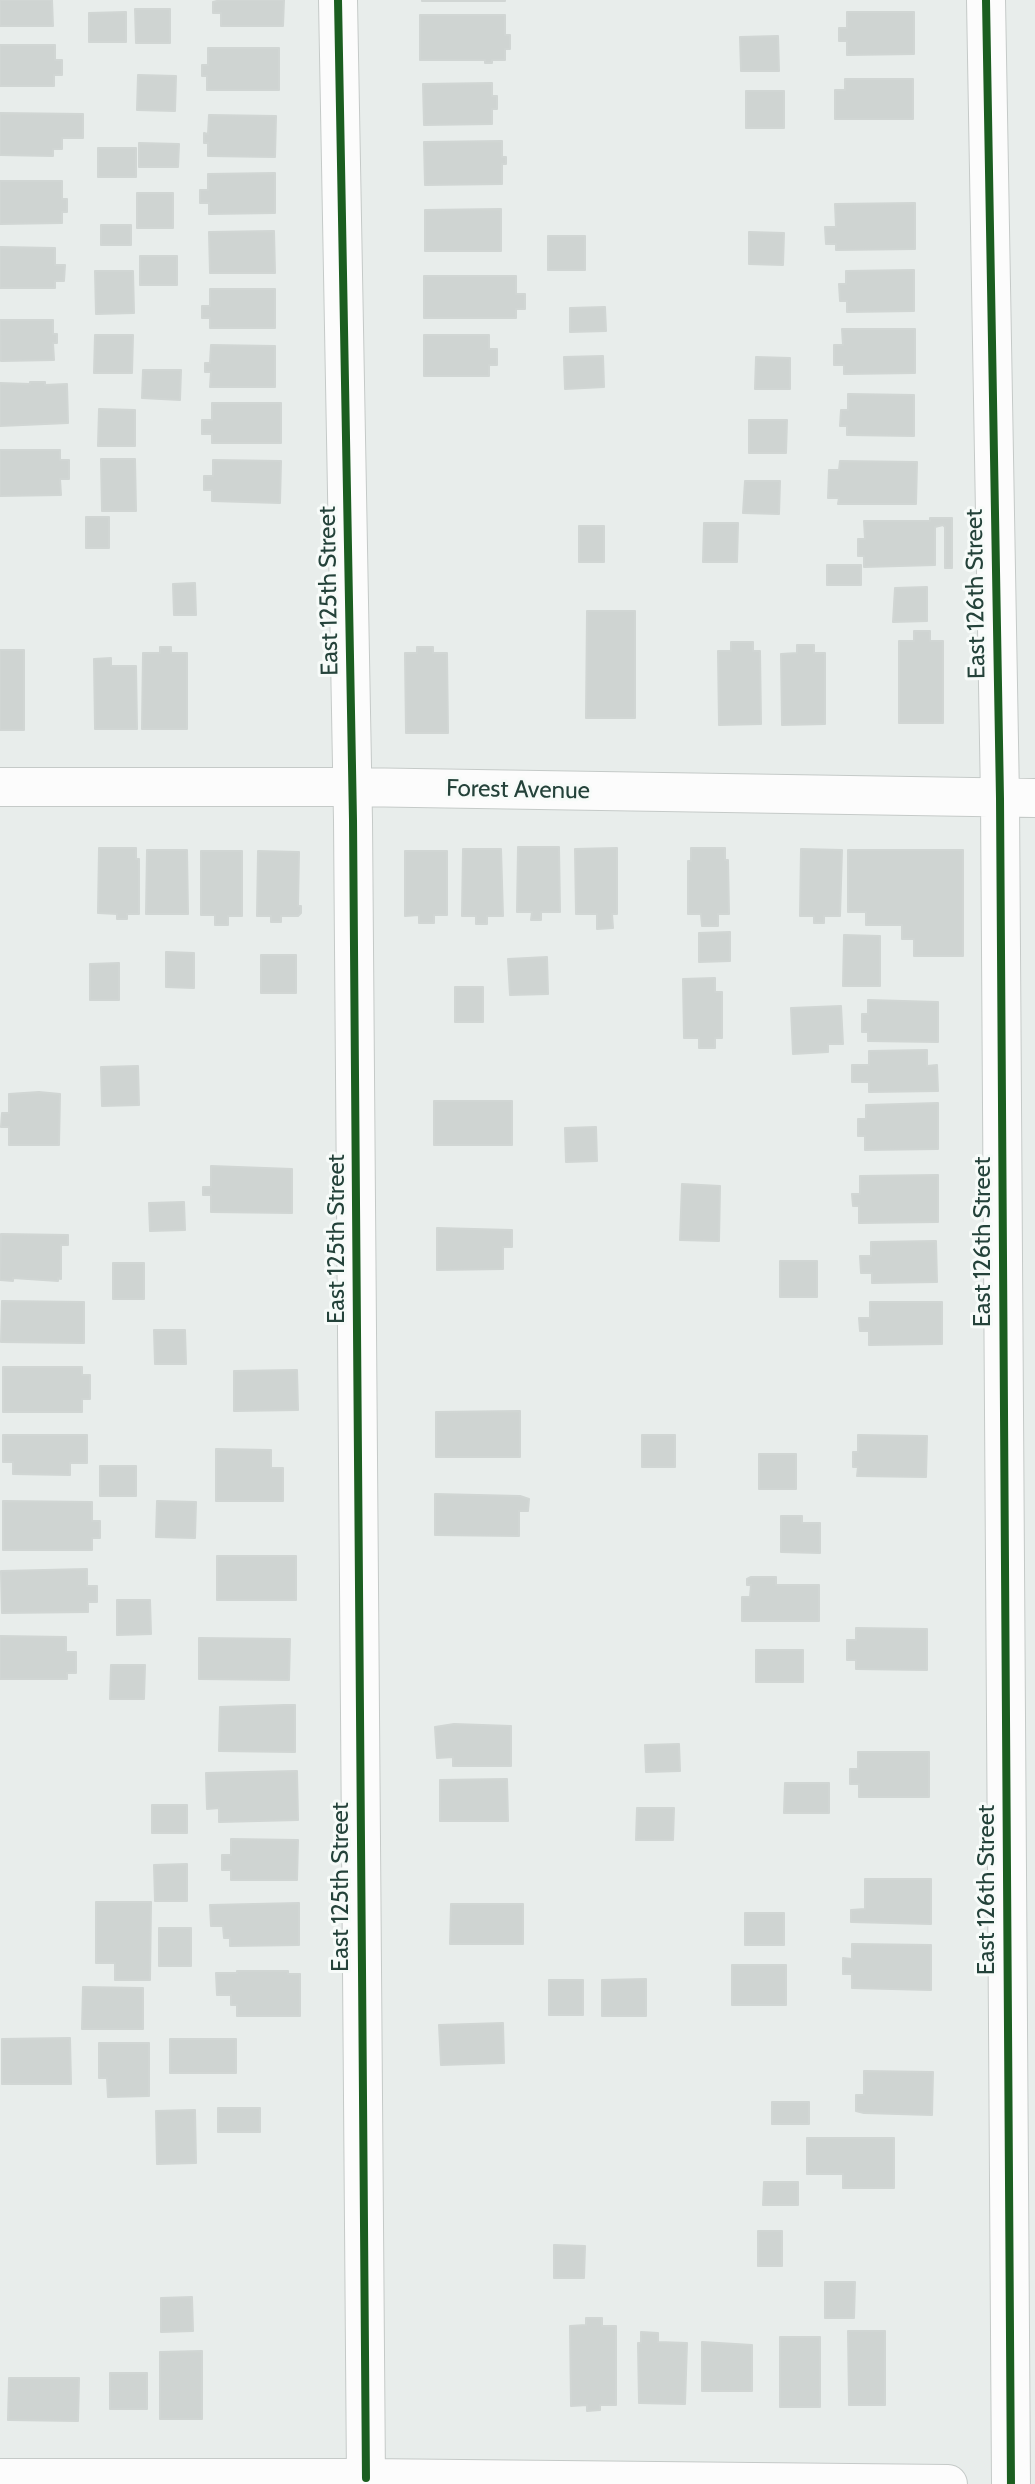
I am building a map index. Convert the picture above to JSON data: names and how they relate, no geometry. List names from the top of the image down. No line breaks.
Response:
{"streets":{"street":["East 125th Street","East 126th Street","Forest Avenue"]},"crossings":[["East 125th Street","Forest Avenue"],["East 126th Street","Forest Avenue"]]}
